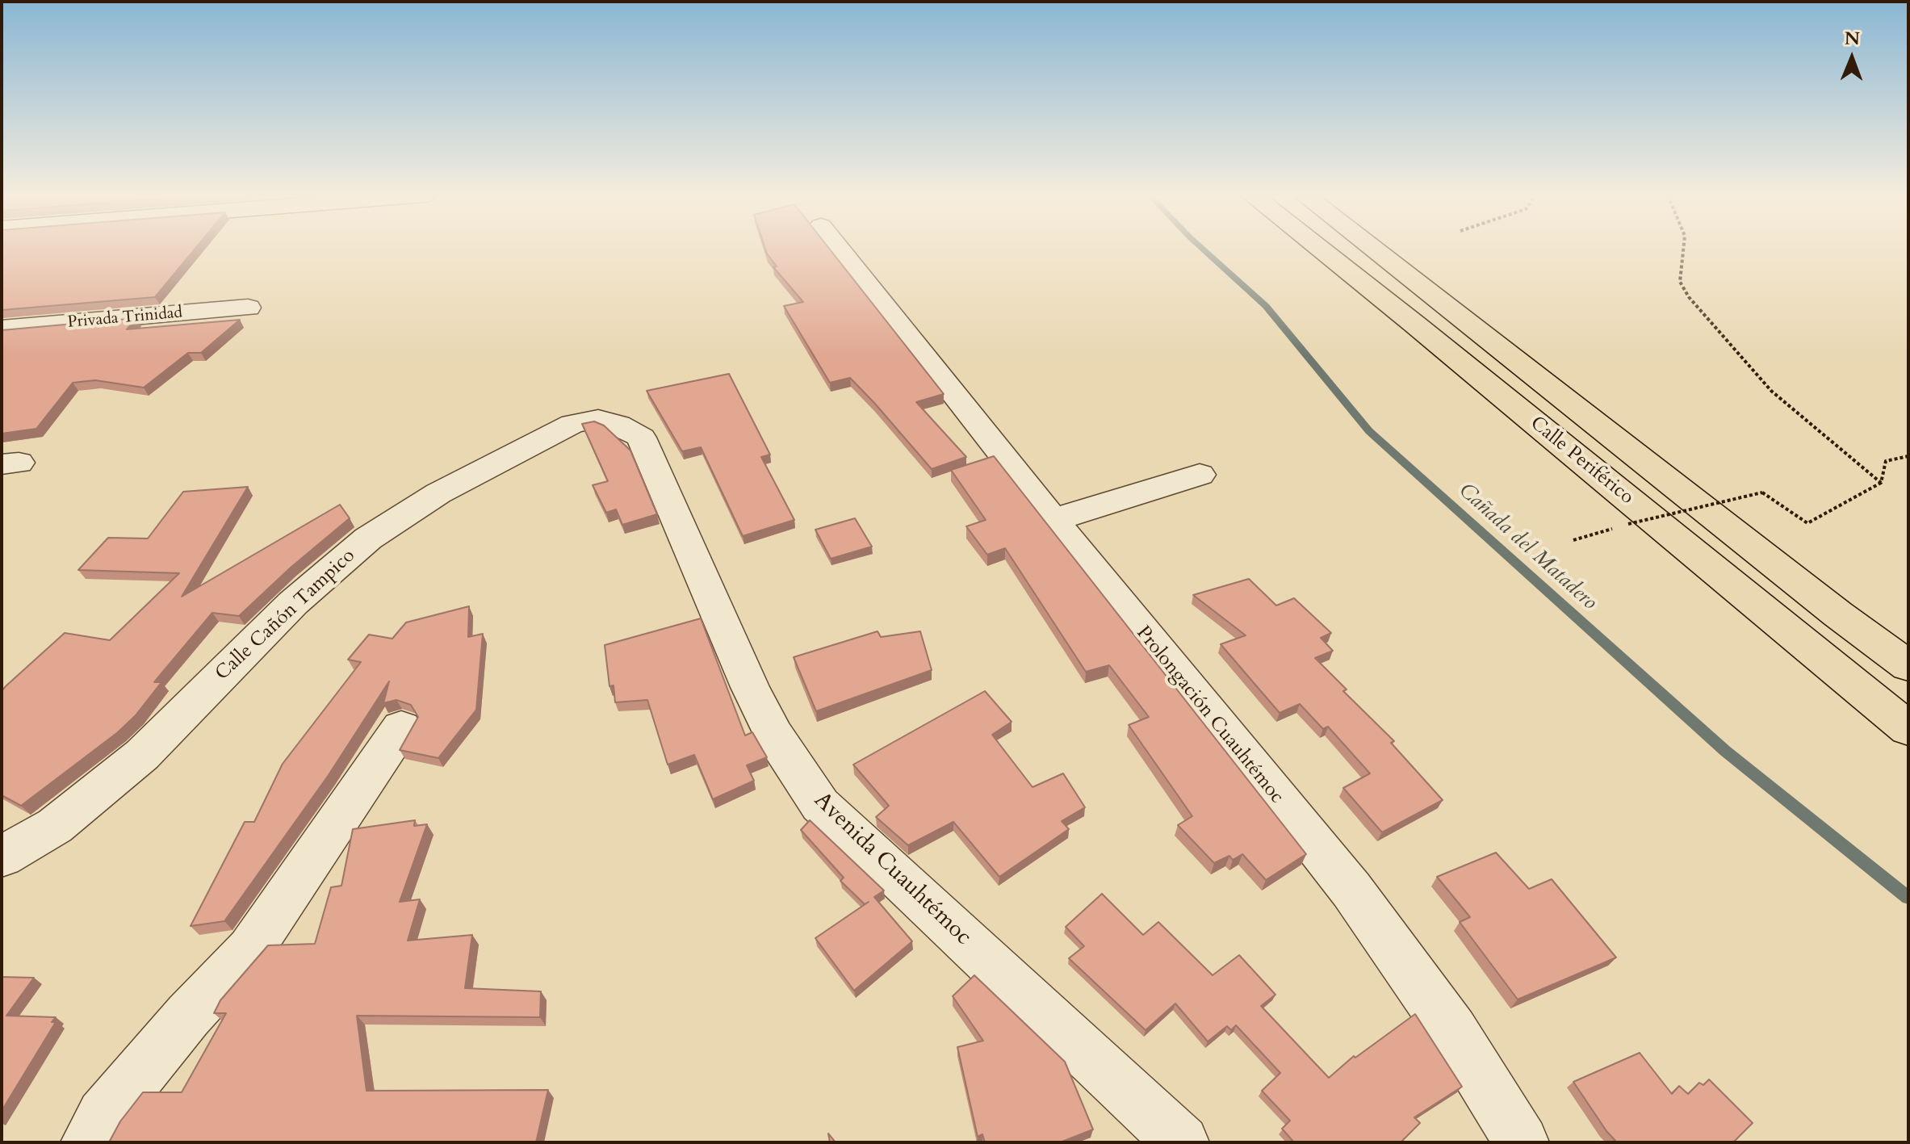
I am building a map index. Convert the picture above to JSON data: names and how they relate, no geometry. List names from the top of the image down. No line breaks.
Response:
{"streets":{"highway":["Calle Periférico"],"street":["Privada Trinidad","Calle Cañón Tampico","Prolongación Cuauhtémoc","Avenida Cuauhtémoc"]},"crossings":[["Calle Cañón Tampico","Avenida Cuauhtémoc"]],"water":["Cañada del Matadero"],"north":"top"}
